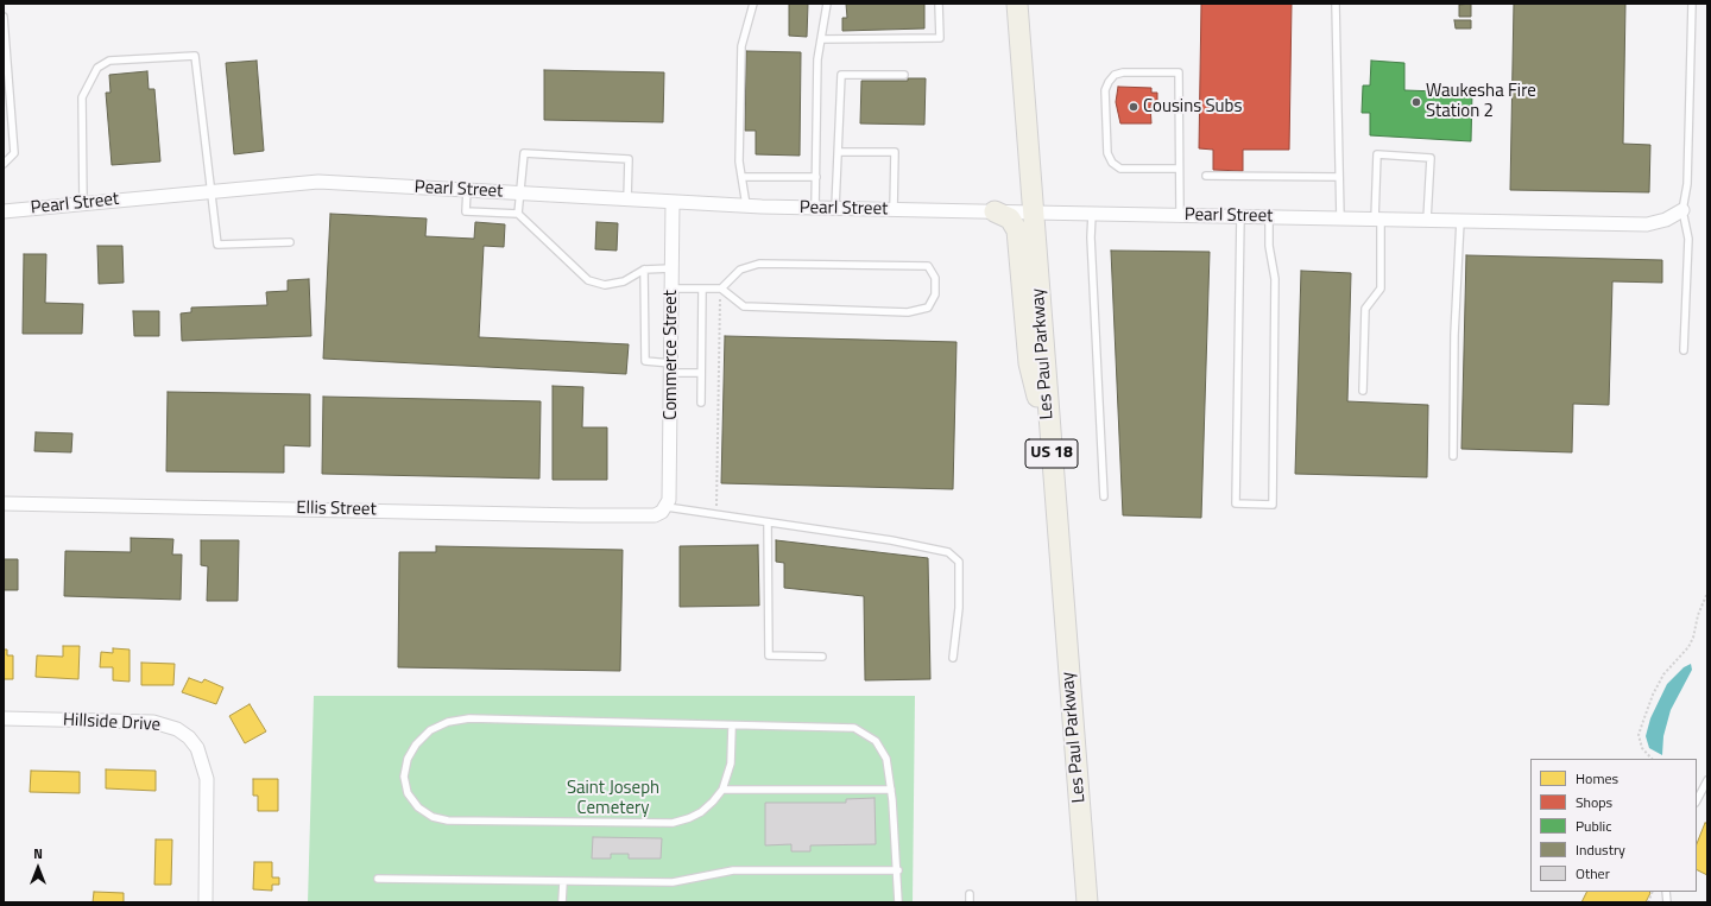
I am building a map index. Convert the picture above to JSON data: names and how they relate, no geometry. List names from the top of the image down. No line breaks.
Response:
{"streets":{"main road":["Les Paul Parkway","US 18"],"street":["Pearl Street","Commerce Street","Ellis Street","Hillside Drive"]},"crossings":[["Pearl Street","Les Paul Parkway"],["Pearl Street","Commerce Street"],["Commerce Street","Ellis Street"]],"parks":["Saint Joseph Cemetery"],"places":["Waukesha Fire Station 2","Cousins Subs"],"legend":["Homes","Shops","Public","Industry","Other"],"north":"top"}
